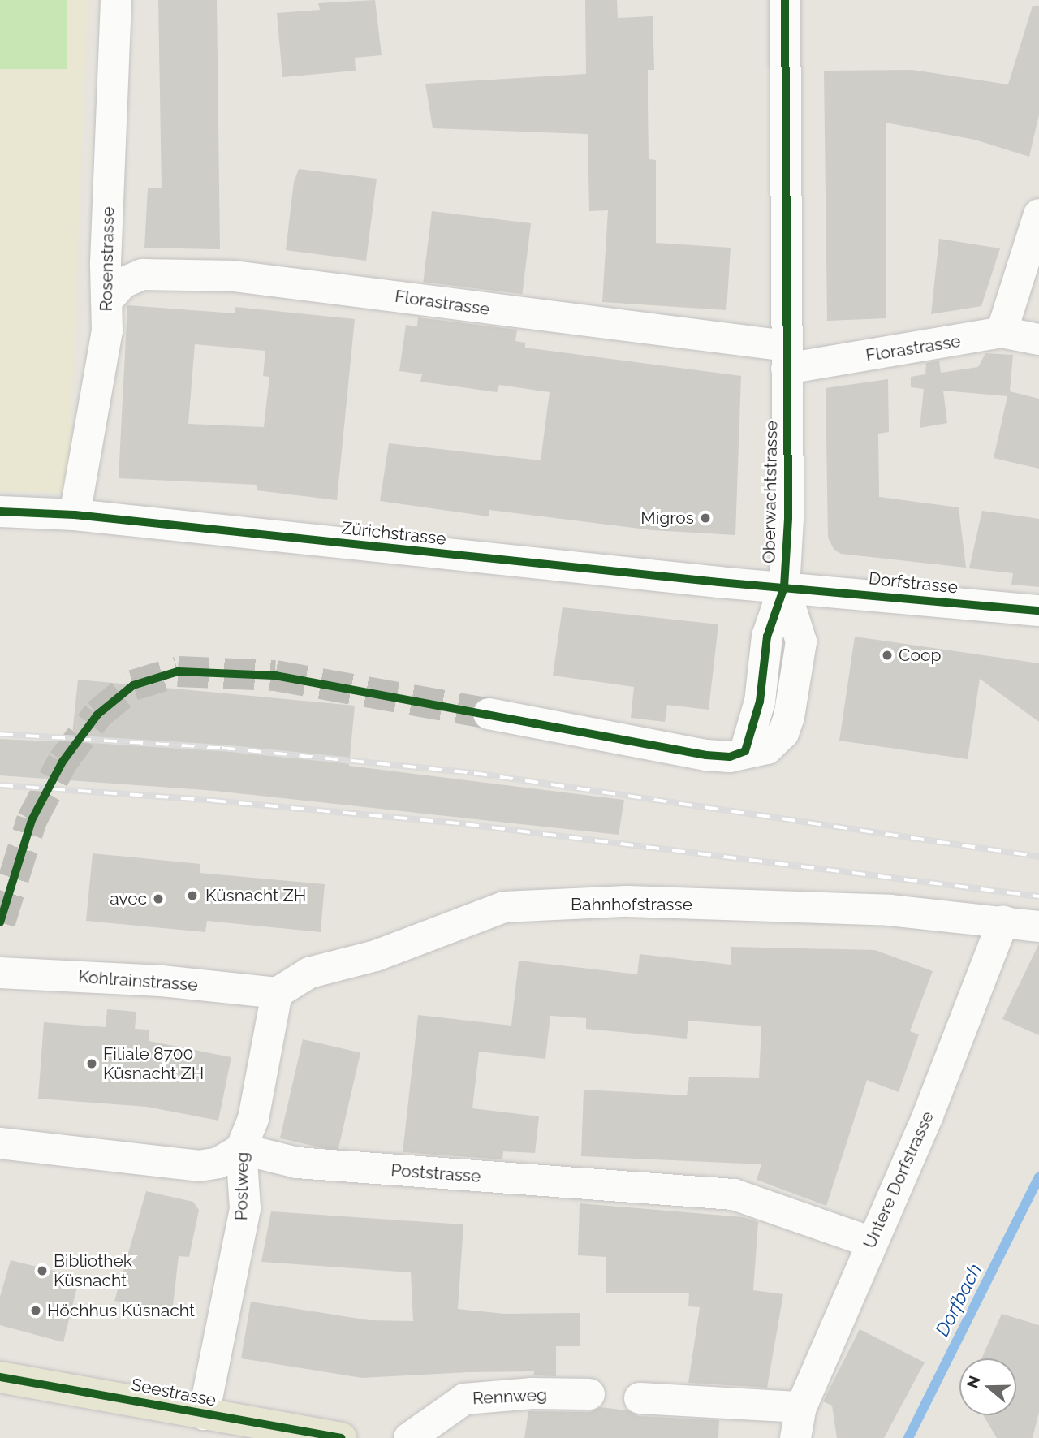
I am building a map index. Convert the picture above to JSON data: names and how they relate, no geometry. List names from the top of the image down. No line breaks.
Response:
{"streets":{"main road":["Seestrasse"],"street":["Rosenstrasse","Florastrasse","Oberwachtstrasse","Zürichstrasse","Dorfstrasse","Bahnhofstrasse","Kohlrainstrasse","Poststrasse","Untere Dorfstrasse","Postweg","Rennweg"]},"crossings":[["Rosenstrasse","Florastrasse"],["Rosenstrasse","Zürichstrasse"],["Florastrasse","Oberwachtstrasse"],["Oberwachtstrasse","Zürichstrasse"],["Oberwachtstrasse","Dorfstrasse"],["Zürichstrasse","Dorfstrasse"],["Bahnhofstrasse","Kohlrainstrasse"],["Bahnhofstrasse","Untere Dorfstrasse"],["Bahnhofstrasse","Postweg"],["Kohlrainstrasse","Postweg"],["Poststrasse","Untere Dorfstrasse"],["Poststrasse","Postweg"],["Postweg","Seestrasse"]],"water":["Dorfbach"],"places":["Migros","Coop","Küsnacht ZH","avec","Filiale 8700 Küsnacht ZH","Bibliothek Küsnacht","Höchhus Küsnacht"],"north":"left"}
